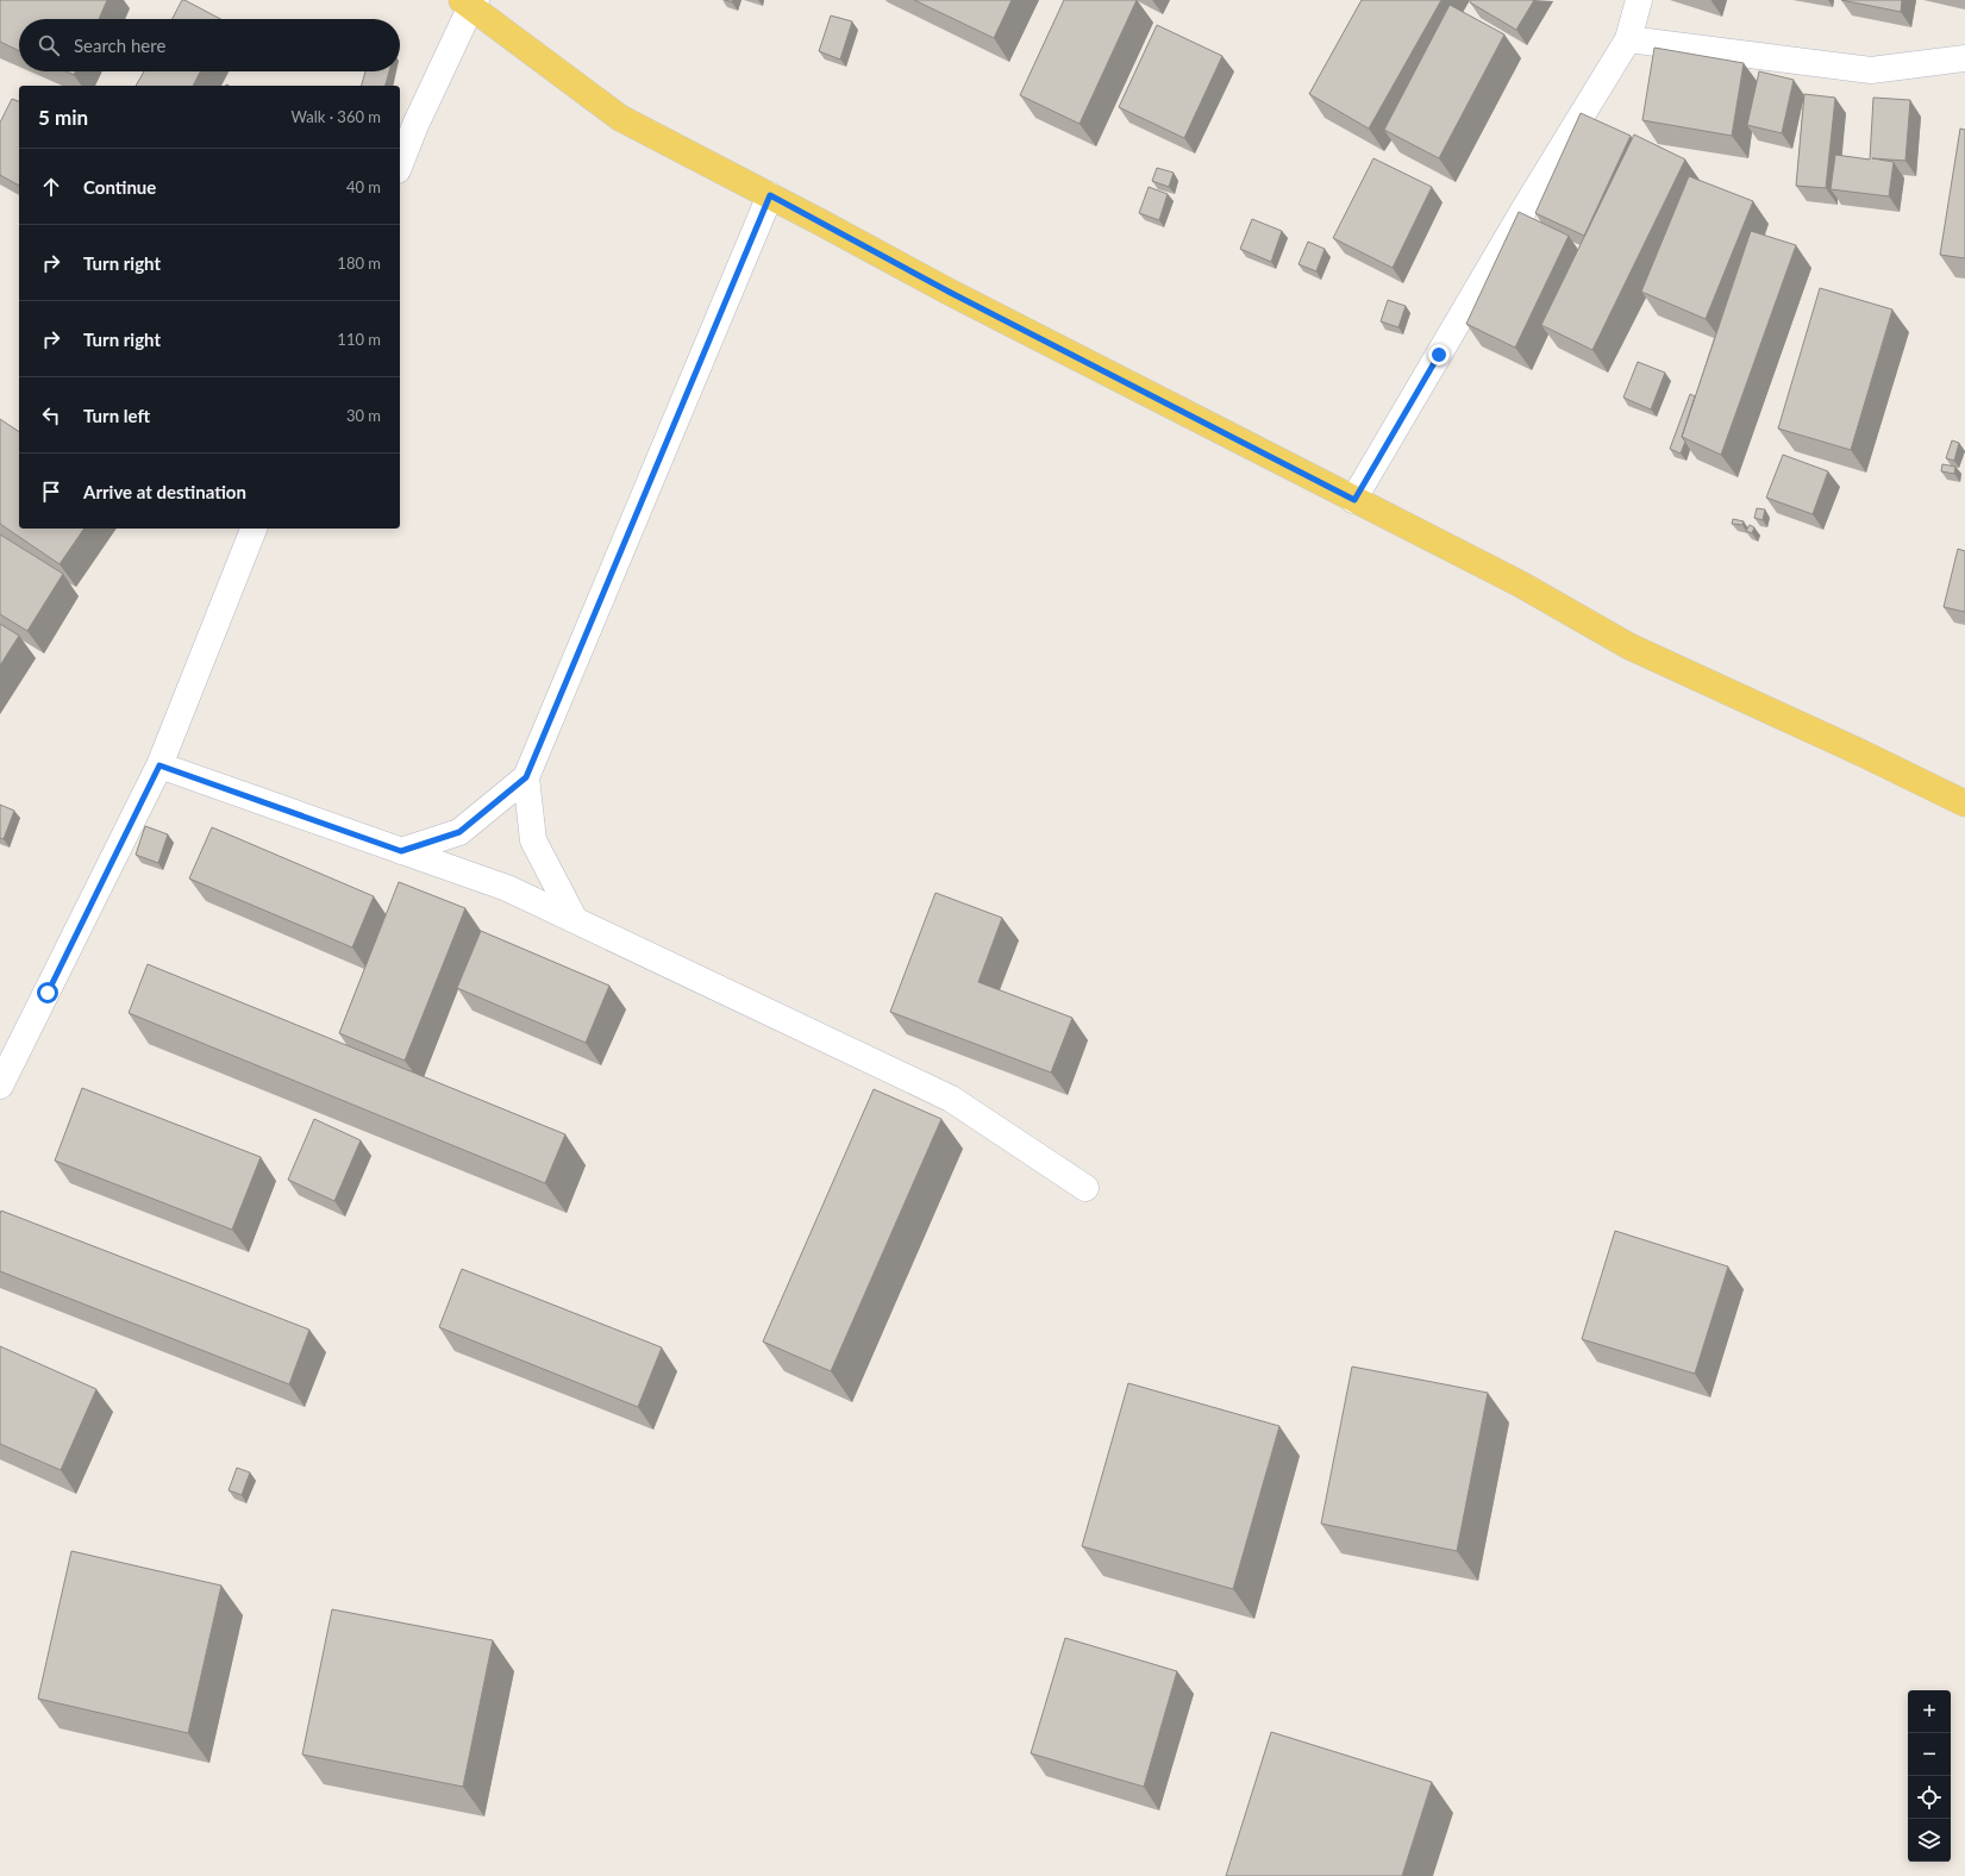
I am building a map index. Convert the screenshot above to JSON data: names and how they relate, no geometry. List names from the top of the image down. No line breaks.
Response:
{"page":{"search":"Search here","heading":["5 min","Walk · 360 m"],"list":[["Continue","40 m"],["Turn right","180 m"],["Turn right","110 m"],["Turn left","30 m"],"Arrive at destination"],"map_buttons":["+","−"]}}
